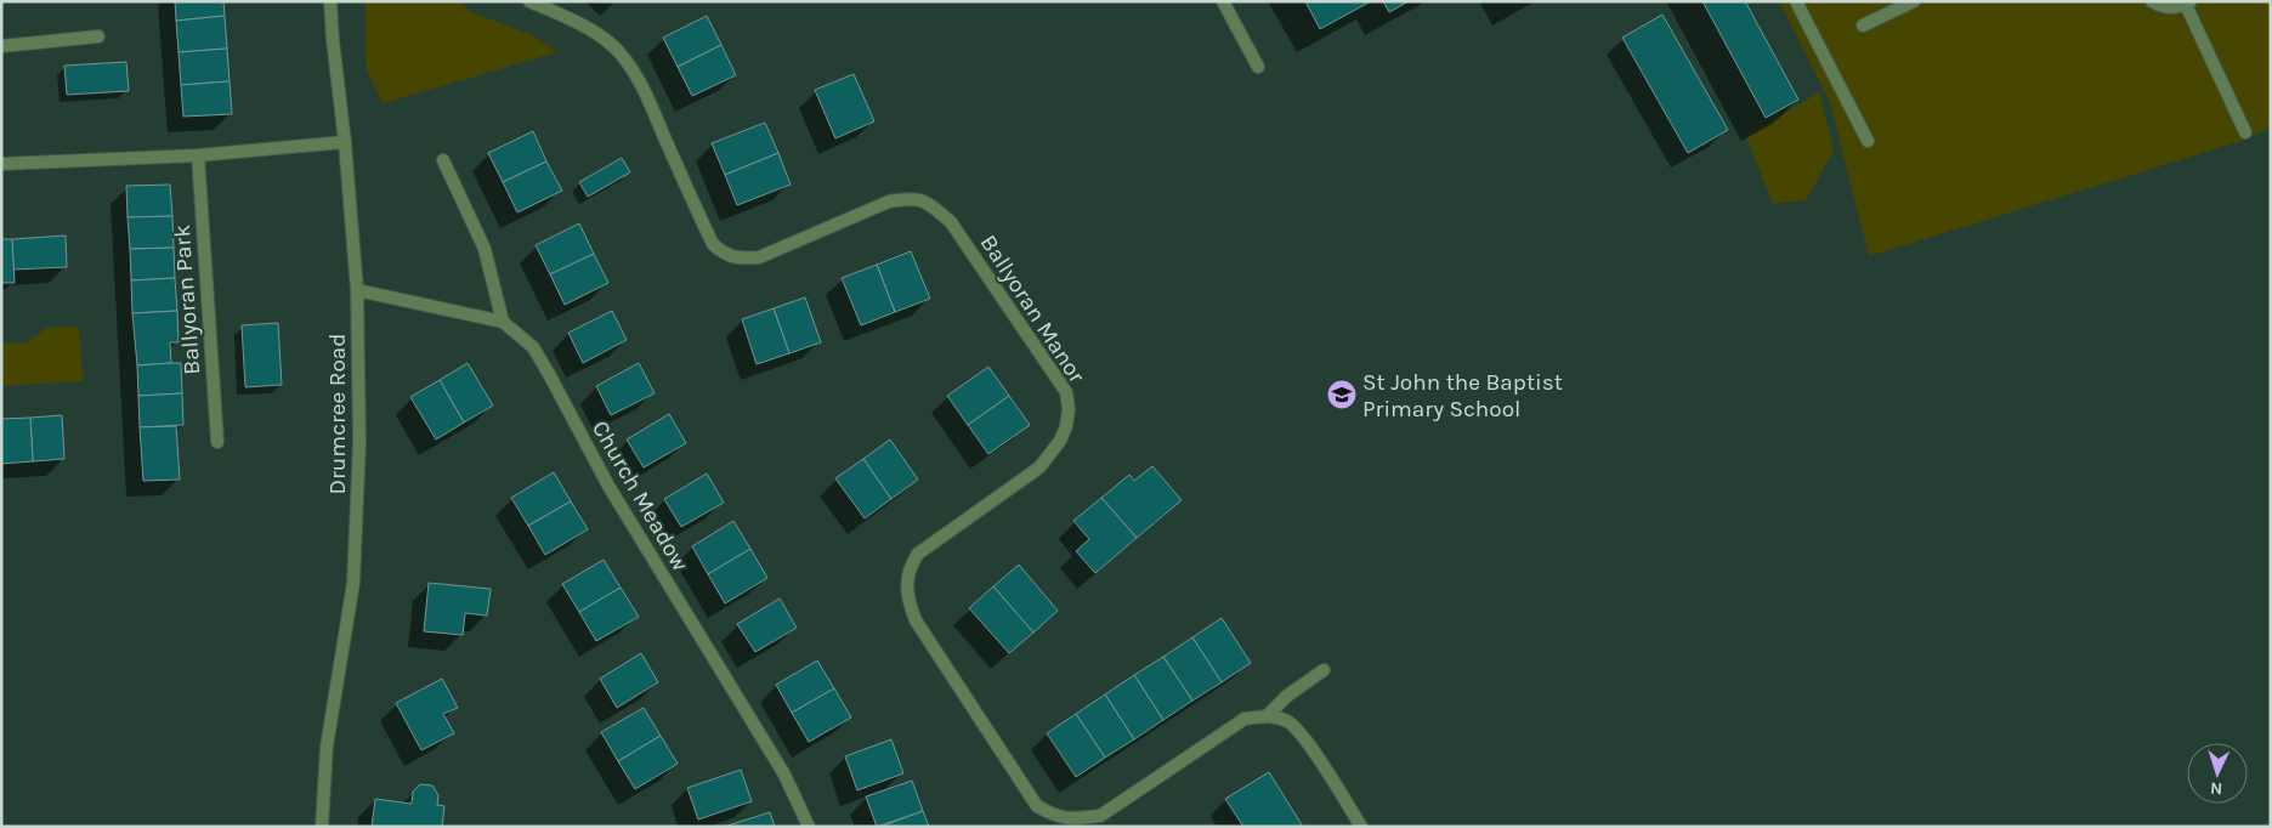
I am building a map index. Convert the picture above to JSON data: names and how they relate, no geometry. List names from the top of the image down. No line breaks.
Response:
{"streets":{"street":["Ballyoran Park","Ballyoran Manor","Drumcree Road","Church Meadow"]},"crossings":[["Drumcree Road","Church Meadow"]],"places":{"school or university":["St John the Baptist Primary School"]},"north":"bottom"}
